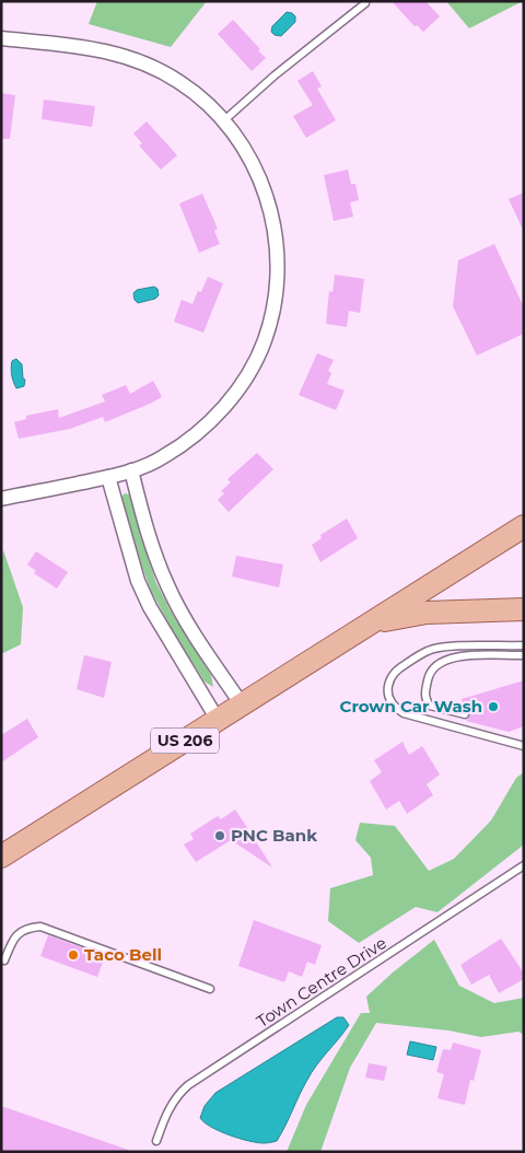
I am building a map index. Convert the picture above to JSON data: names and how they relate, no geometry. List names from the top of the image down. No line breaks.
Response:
{"streets":{"main road":["US 206"],"lane":["Town Centre Drive"]},"places":["Crown Car Wash","PNC Bank","Taco Bell"]}
